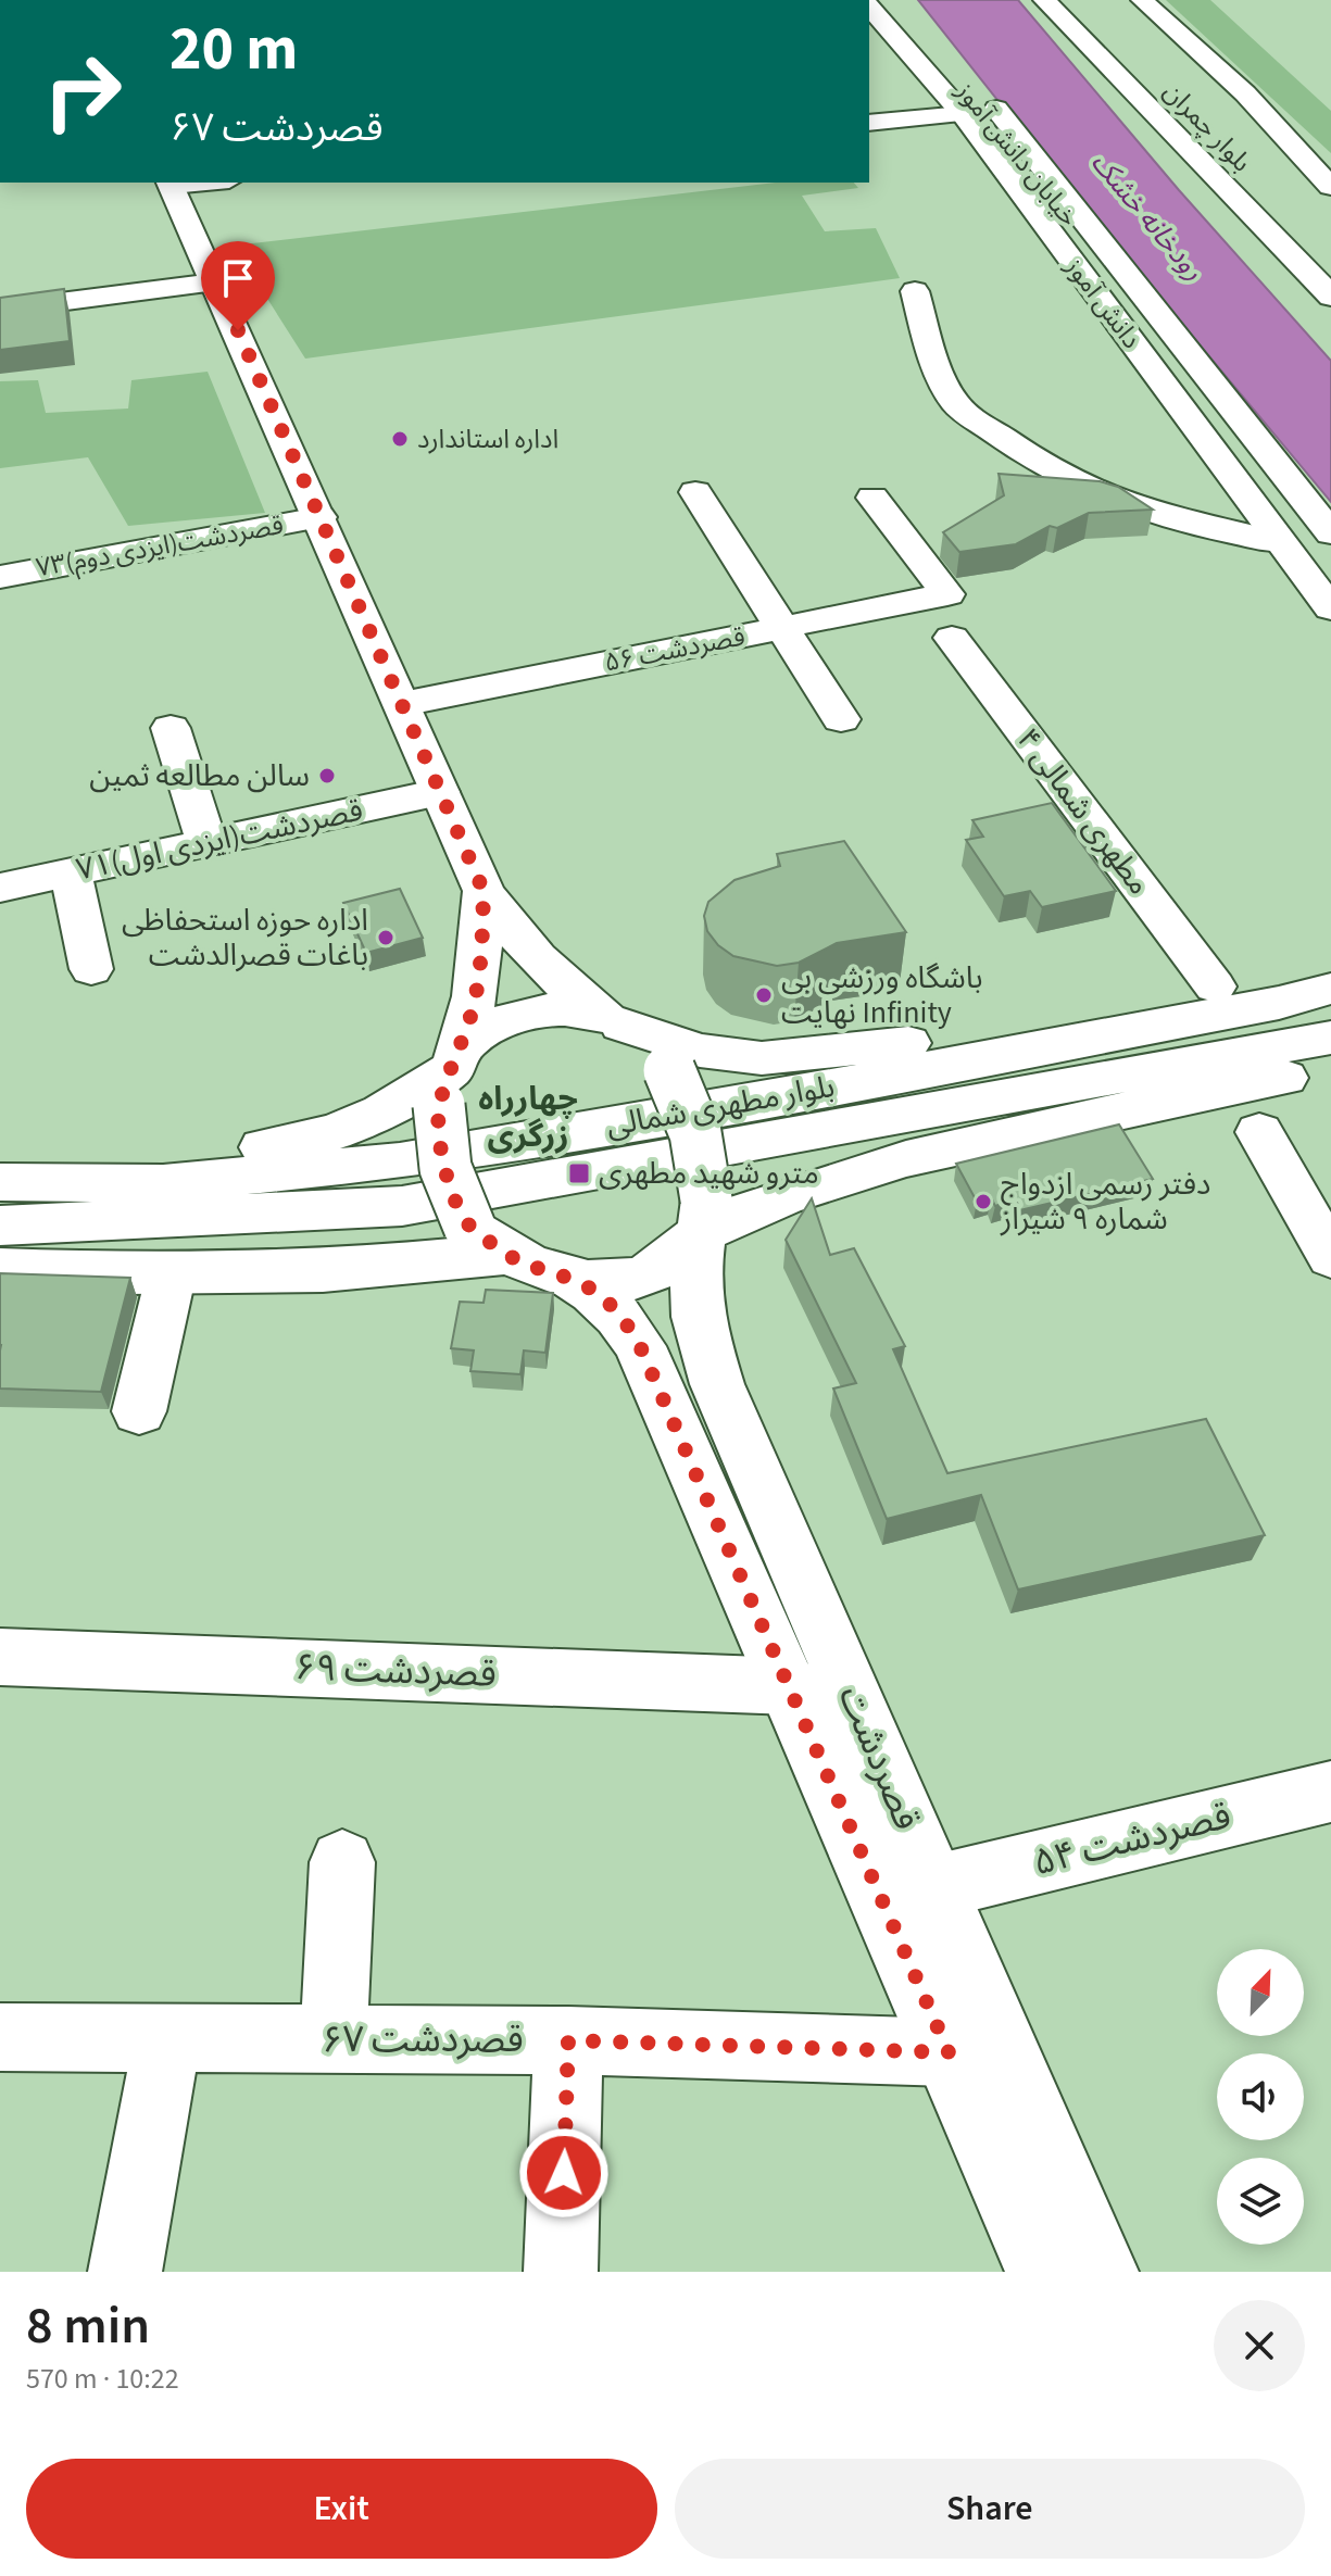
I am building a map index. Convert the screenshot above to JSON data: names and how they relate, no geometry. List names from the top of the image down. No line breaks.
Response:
{"streets":{"main road":["بلوار چمران","خیابان دانش آموز","دانش آموز","۷۳قصردشت(ایزدی دوم)","۵۶ قصردشت","۴ مطهری شمالی","۷۱قصردشت(ایزدی اول)","بلوار مطهرى شمالى","۶۹ قصردشت","قصردشت","۵۴ قصردشت","۶۷ قصردشت"]},"crossings":[["۶۹ قصردشت","قصردشت"],["قصردشت","۵۴ قصردشت"],["قصردشت","۶۷ قصردشت"]],"districts":["چهارراه زرگری"],"water":["رودخانه خشک"],"places":{"other":["اداره استاندارد","سالن مطالعه ثمین","اداره حوزه استحفاظی باغات قصرالدشت","باشگاه ورزشی بی نهایت Infinity","دفتر رسمی ازدواج شماره ۹ شیراز"],"transit":["مترو شهید مطهری"]},"north":"top right","page":{"turn":["20 m","۶۷ قصردشت"],"heading":["8 min","570 m · 10:22"],"buttons":["Exit","Share"]}}
